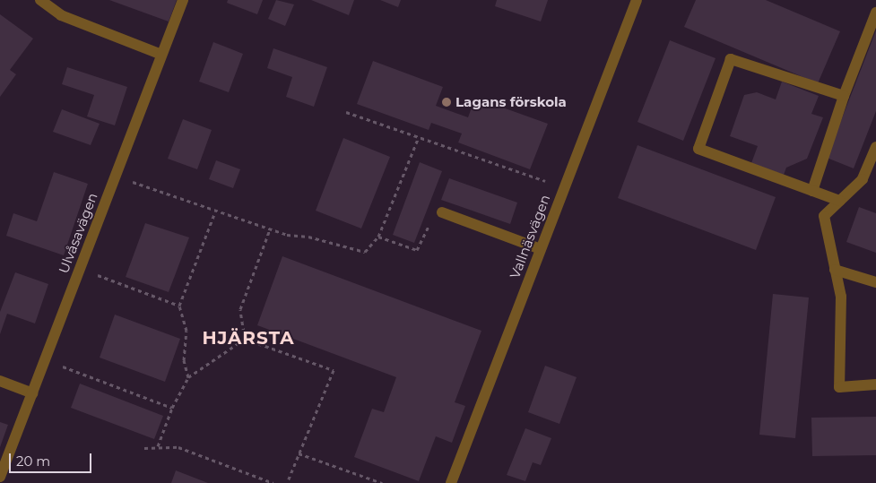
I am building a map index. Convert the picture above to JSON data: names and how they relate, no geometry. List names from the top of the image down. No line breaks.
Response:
{"streets":{"street":["Ulvåsavägen","Vallnäsvägen"]},"districts":["HJÄRSTA"],"places":["Lagans förskola"],"scale_bar":"20 m"}
